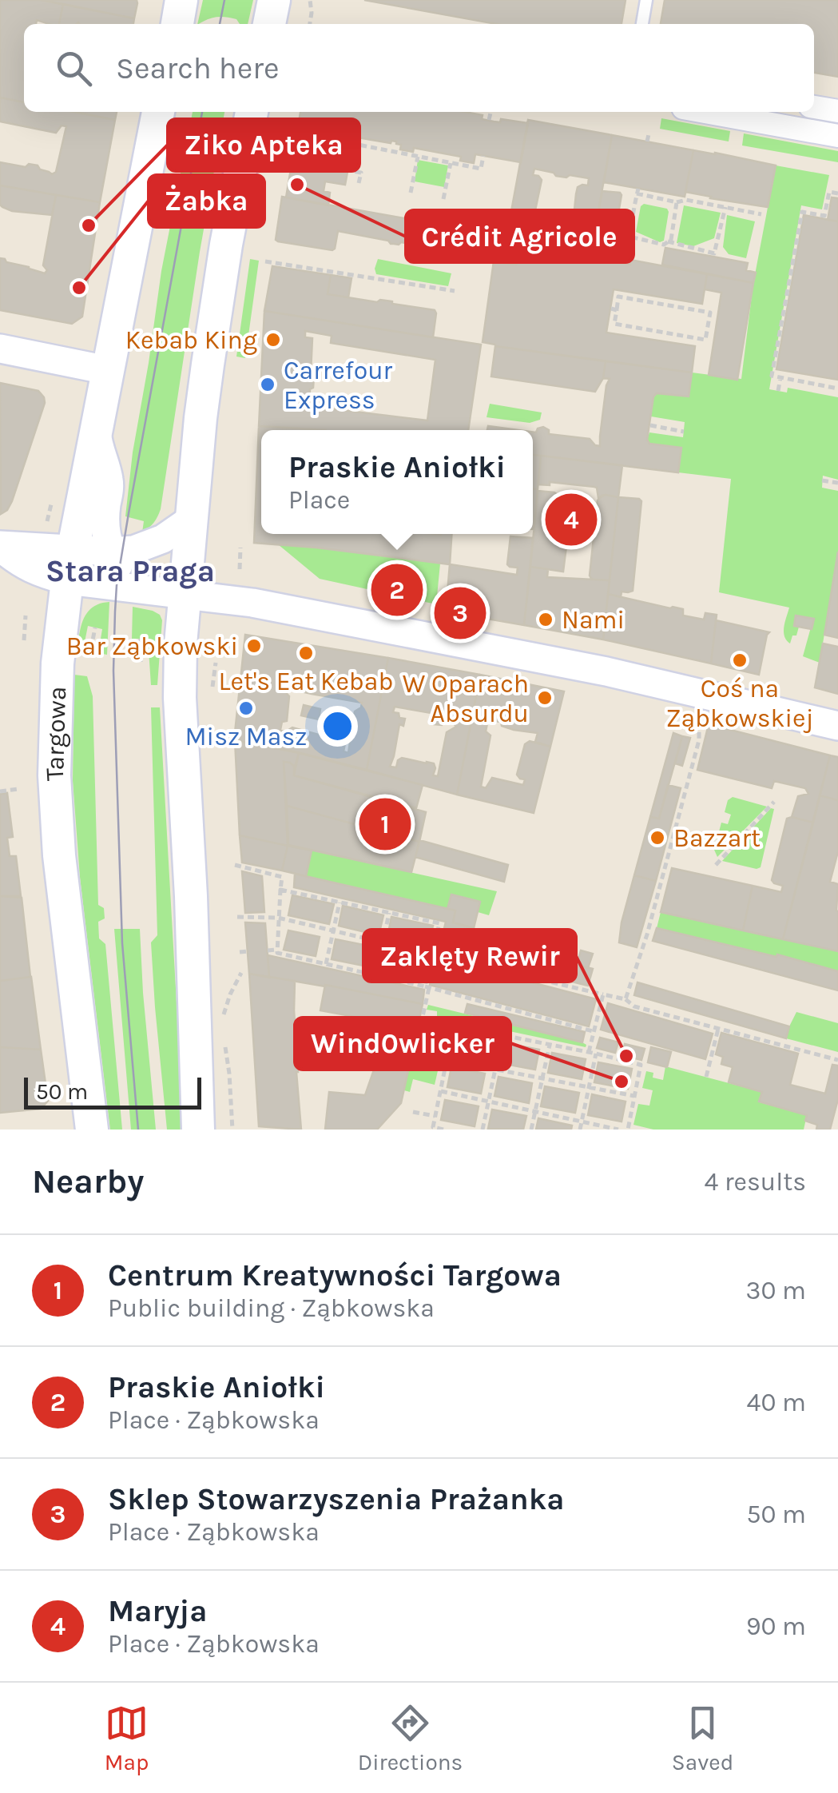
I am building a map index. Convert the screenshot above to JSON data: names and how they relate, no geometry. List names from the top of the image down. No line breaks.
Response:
{"streets":{"main road":["Targowa"]},"districts":["Stara Praga"],"places":["Crédit Agricole","Ziko Apteka","Żabka","Kebab King","Carrefour Express","Nami","Bar Ząbkowski","Let's Eat Kebab","Coś na Ząbkowskiej","W Oparach Absurdu","Misz Masz","Bazzart","Zaklęty Rewir","Wind0wlicker"],"scale_bar":"50 m","page":{"search":"Search here","popup":["Praskie Aniołki","Place"],"pins":["4","2","3","1"],"scale":"50 m","heading":["Nearby","4 results"],"list":[{"mark":"1","name":"Centrum Kreatywności Targowa","note":"Public building · Ząbkowska","value":"30 m"},{"mark":"2","name":"Praskie Aniołki","note":"Place · Ząbkowska","value":"40 m"},{"mark":"3","name":"Sklep Stowarzyszenia Prażanka","note":"Place · Ząbkowska","value":"50 m"},{"mark":"4","name":"Maryja","note":"Place · Ząbkowska","value":"90 m"}],"nav":["Map","Directions","Saved"]}}
